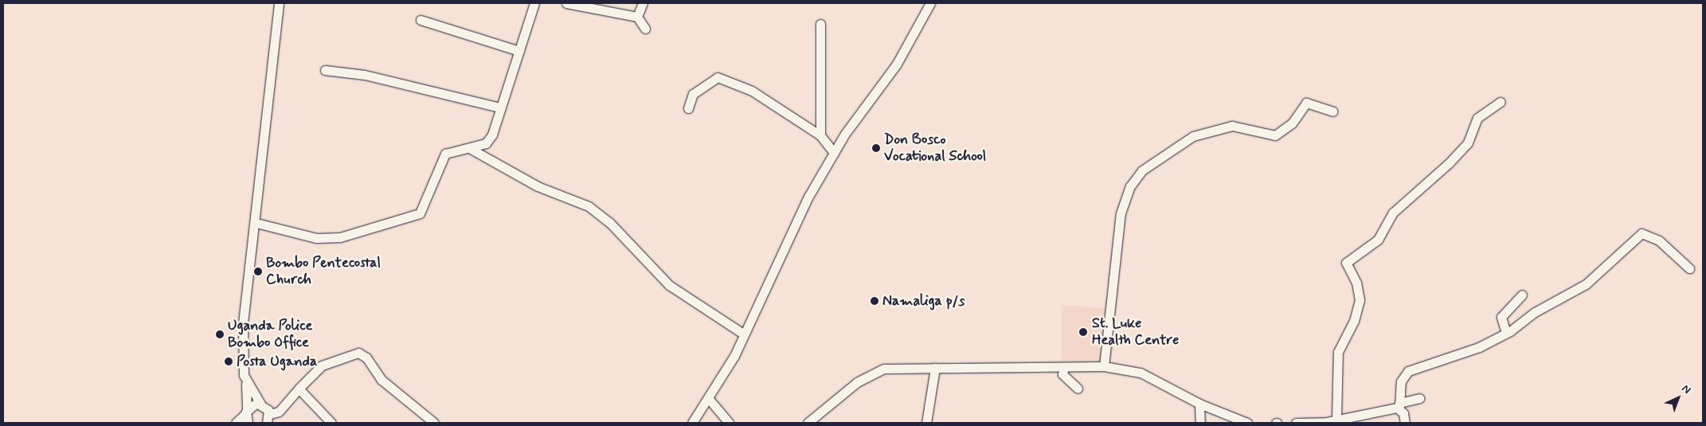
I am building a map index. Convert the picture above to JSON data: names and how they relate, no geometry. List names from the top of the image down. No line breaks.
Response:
{"places":["Don Bosco Vocational School","Bombo Pentecostal Church","Namaliga p/s","St. Luke Health Centre","Uganda Police Bombo Office","Posta Uganda"],"north":"top right"}
